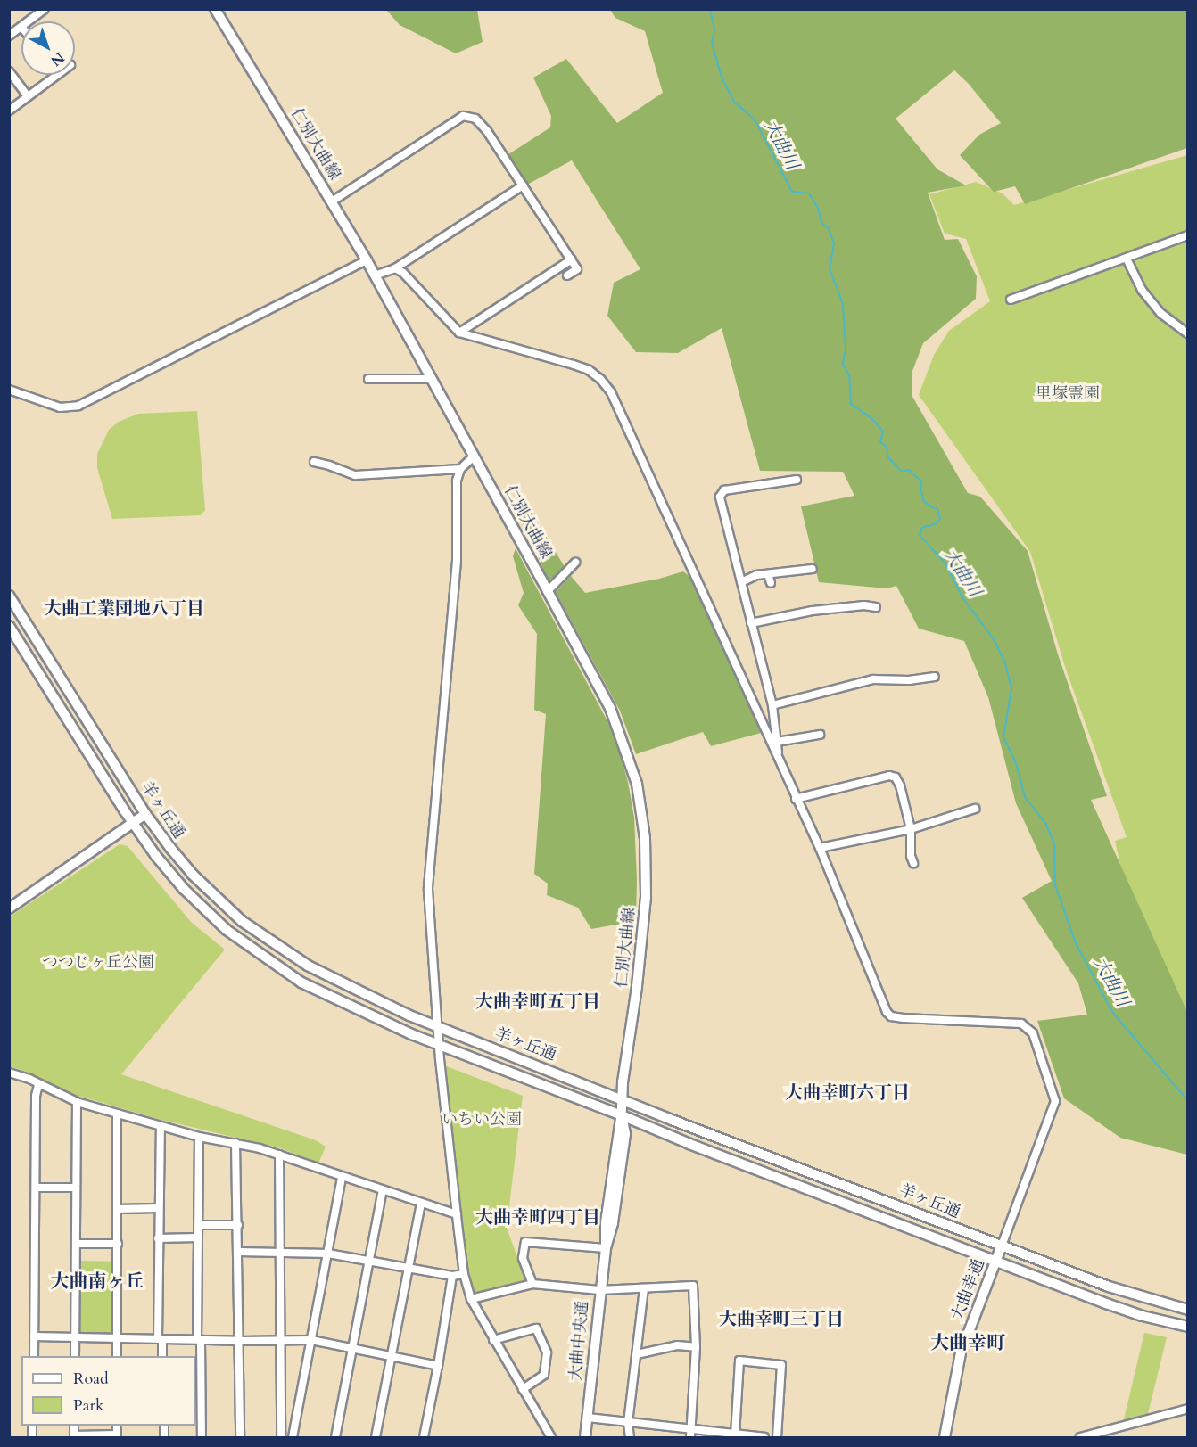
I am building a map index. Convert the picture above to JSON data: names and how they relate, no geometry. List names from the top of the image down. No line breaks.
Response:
{"streets":{"main road":["仁別大曲線","羊ヶ丘通","大曲幸通","大曲中央通"]},"crossings":[["仁別大曲線","羊ヶ丘通"],["仁別大曲線","大曲中央通"],["羊ヶ丘通","大曲幸通"],["羊ヶ丘通","大曲中央通"]],"districts":["大曲工業団地八丁目","大曲幸町五丁目","大曲幸町六丁目","大曲幸町四丁目","大曲南ヶ丘","大曲幸町三丁目","大曲幸町"],"water":["大曲川"],"parks":["里塚霊園","つつじヶ丘公園","いちい公園"],"legend":["Road","Park"],"north":"bottom right"}
